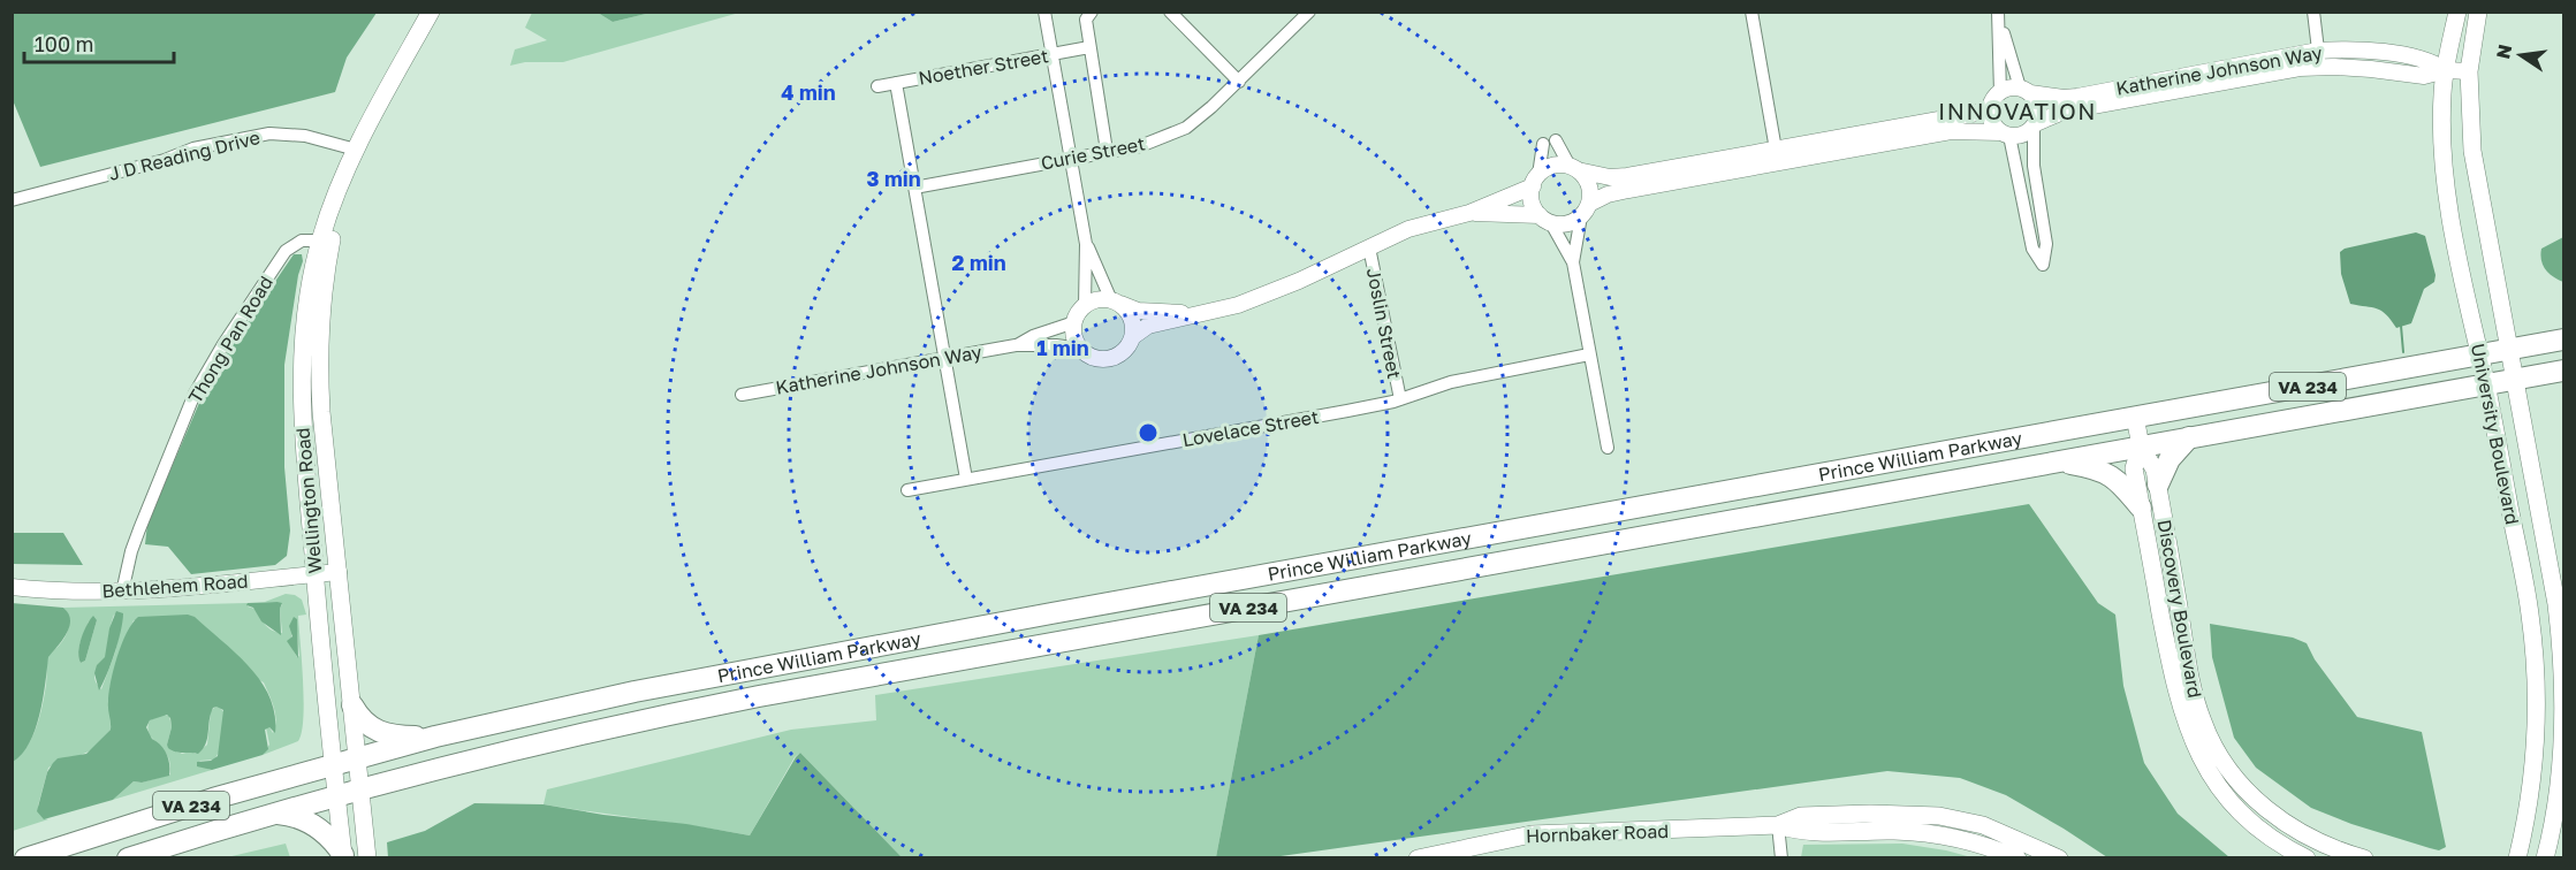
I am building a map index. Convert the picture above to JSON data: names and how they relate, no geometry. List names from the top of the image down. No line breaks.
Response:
{"streets":{"highway":["VA 234","Prince William Parkway"],"main road":["University Boulevard","Wellington Road","Discovery Boulevard","Hornbaker Road"],"street":["Noether Street","Katherine Johnson Way","Curie Street","J D Reading Drive","Joslin Street","Thong Pan Road","Lovelace Street","Bethlehem Road"]},"crossings":[["Katherine Johnson Way","University Boulevard"],["J D Reading Drive","Wellington Road"],["Joslin Street","Lovelace Street"],["Thong Pan Road","Wellington Road"],["Thong Pan Road","Bethlehem Road"],["University Boulevard","Prince William Parkway"],["Prince William Parkway","Wellington Road"],["Prince William Parkway","Discovery Boulevard"],["Wellington Road","Bethlehem Road"]],"districts":["INNOVATION"],"scale_bar":"100 m","north":"left","rings":["4 min","3 min","2 min","1 min"]}
